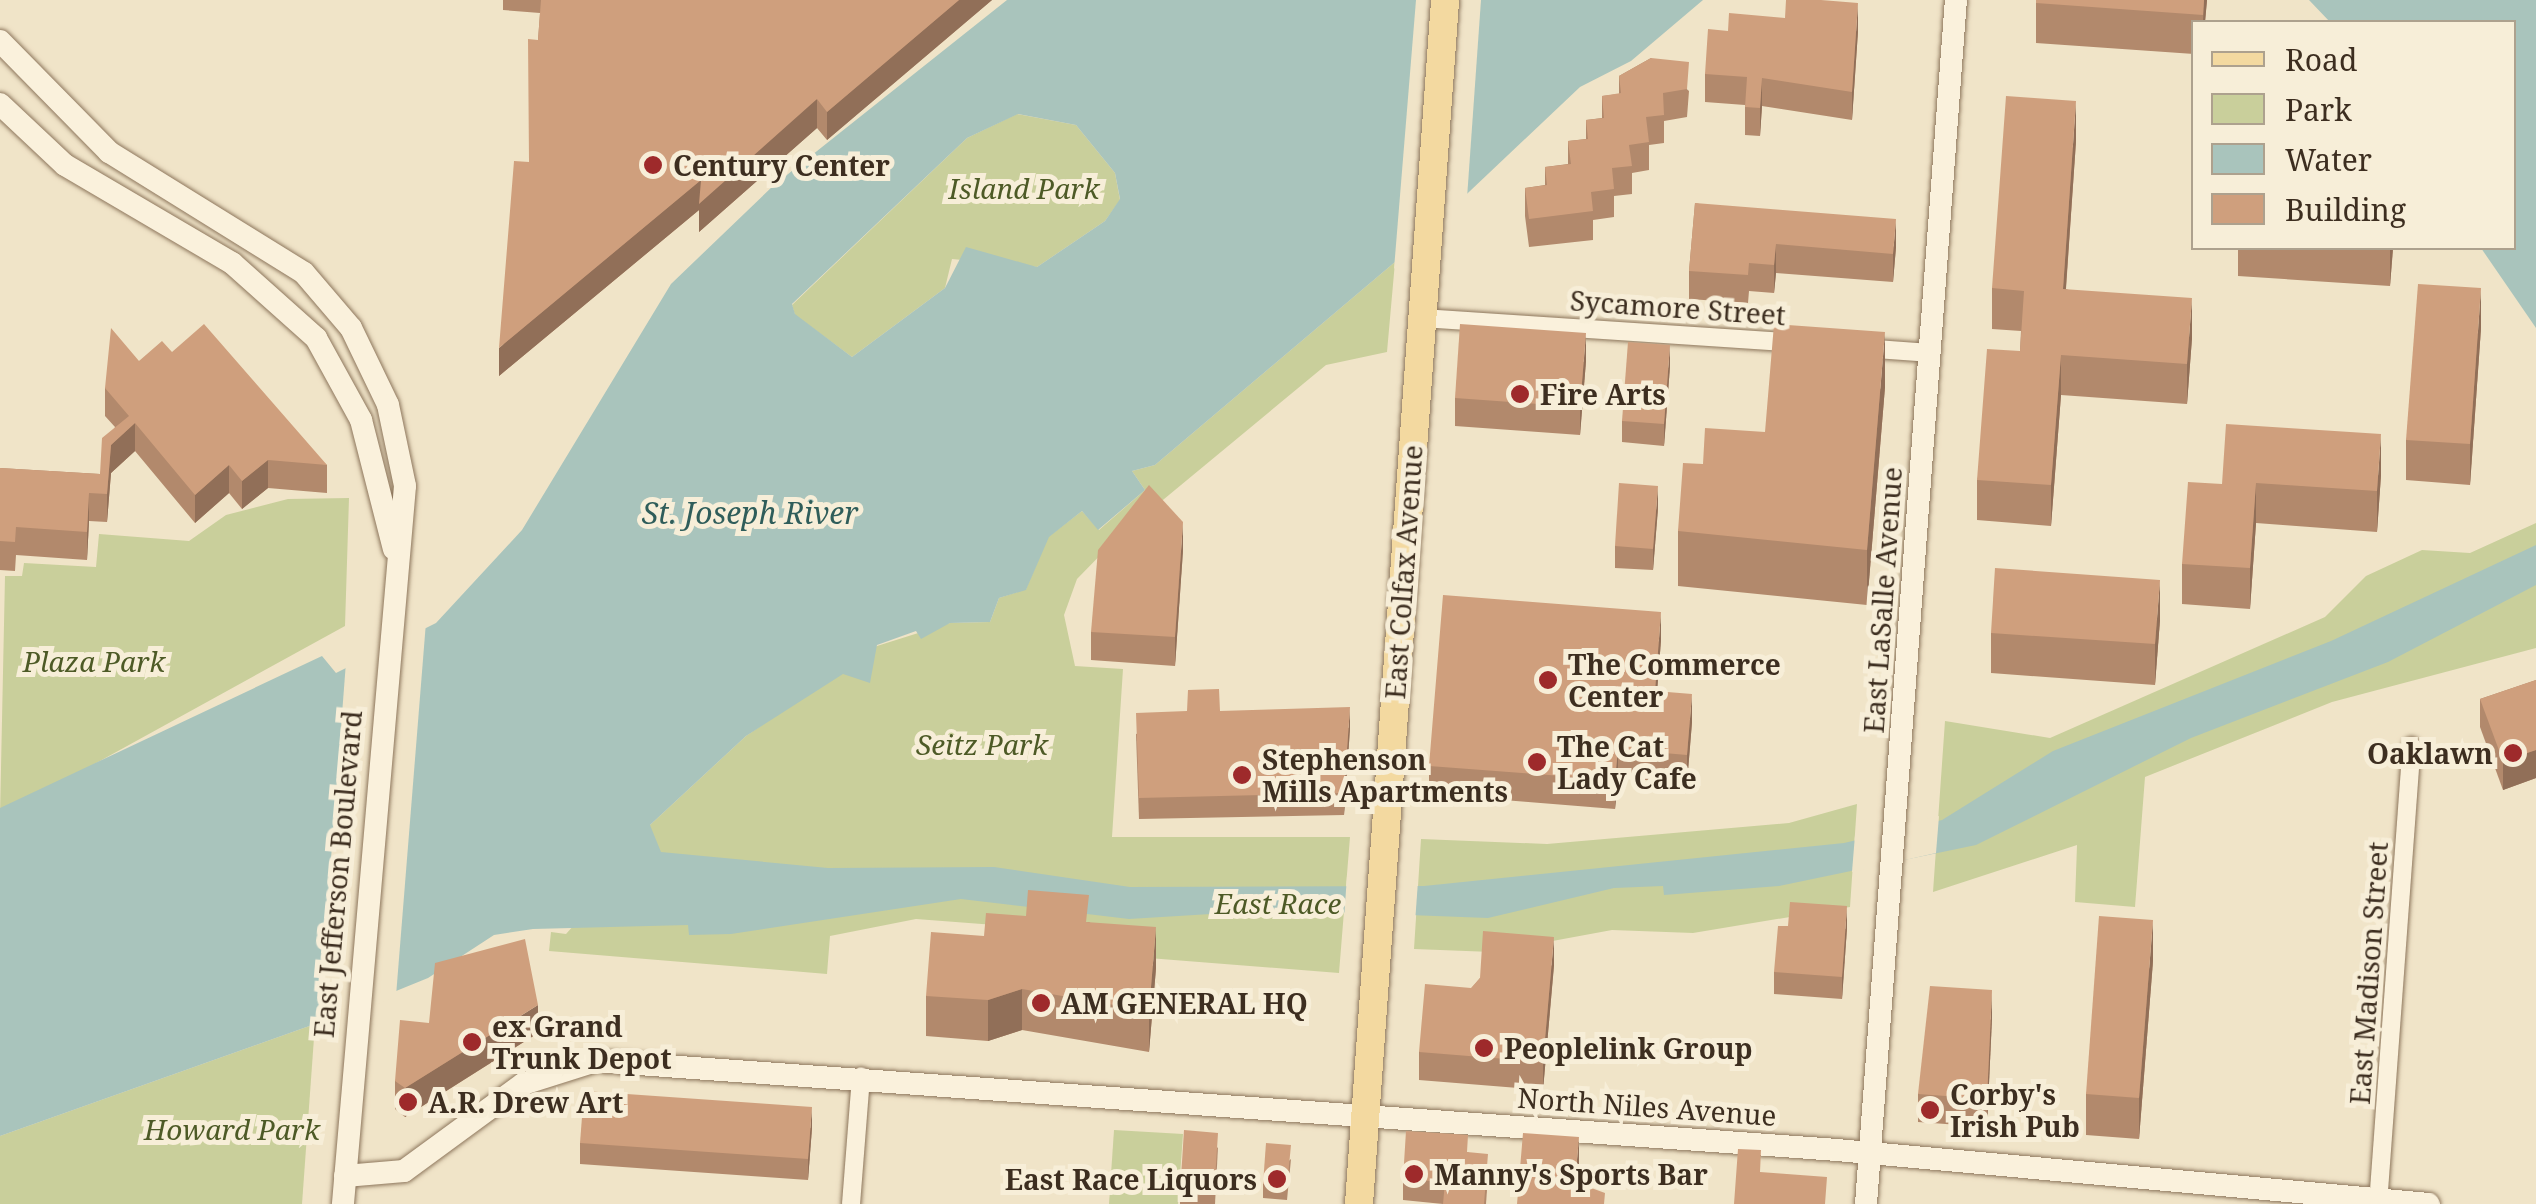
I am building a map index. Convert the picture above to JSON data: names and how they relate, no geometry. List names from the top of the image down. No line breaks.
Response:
{"streets":{"main road":["East Colfax Avenue"],"street":["Sycamore Street","East LaSalle Avenue","East Jefferson Boulevard","East Madison Street","North Niles Avenue"]},"crossings":[["Sycamore Street","East Colfax Avenue"],["Sycamore Street","East LaSalle Avenue"],["East Colfax Avenue","North Niles Avenue"],["East LaSalle Avenue","North Niles Avenue"],["East Jefferson Boulevard","North Niles Avenue"],["East Madison Street","North Niles Avenue"]],"water":["St. Joseph River"],"parks":["Island Park","Plaza Park","Seitz Park","East Race","Howard Park"],"places":["Century Center","Fire Arts","The Commerce Center","Oaklawn","The Cat Lady Cafe","Stephenson Mills Apartments","AM GENERAL HQ","ex Grand Trunk Depot","Peoplelink Group","A.R. Drew Art","Corby's Irish Pub","Manny's Sports Bar","East Race Liquors"],"legend":["Road","Park","Water","Building"]}
